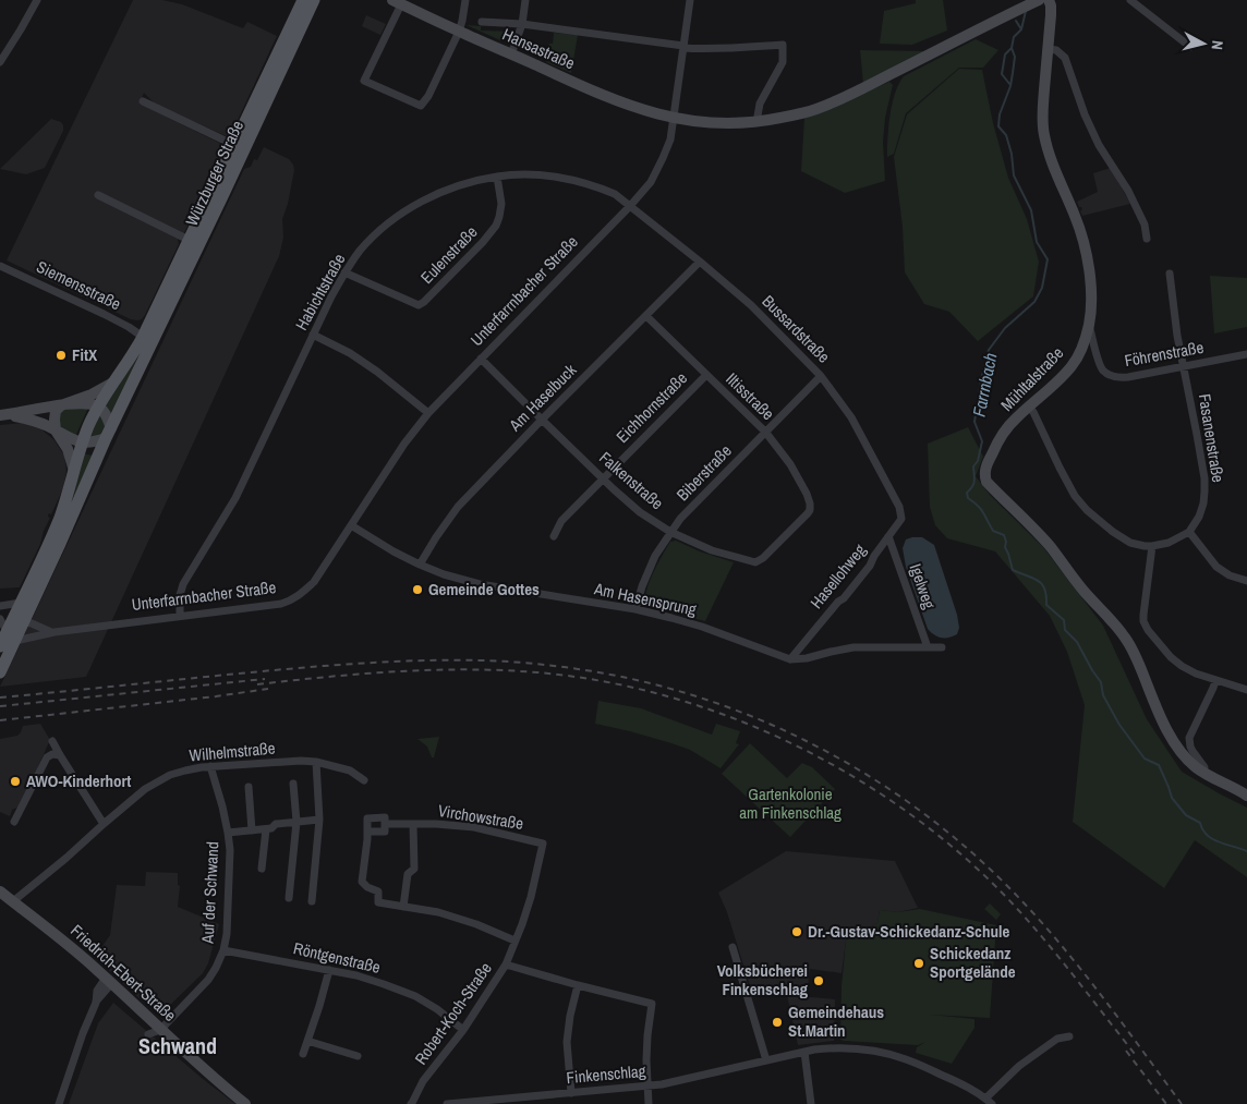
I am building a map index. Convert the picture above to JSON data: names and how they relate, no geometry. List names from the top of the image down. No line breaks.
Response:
{"streets":{"main road":["Würzburger Straße"],"street":["Hansastraße","Eulenstraße","Siemensstraße","Unterfarrnbacher Straße","Habichtstraße","Bussardstraße","Föhrenstraße","Mühltalstraße","Iltisstraße","Am Haselbuck","Eichhornstraße","Fasanenstraße","Biberstraße","Falkenstraße","Hasellohweg","Igelweg","Am Hasensprung","Wilhelmstraße","Virchowstraße","Auf der Schwand","Röntgenstraße","Friedrich-Ebert-Straße","Robert-Koch-Straße","Finkenschlag"]},"crossings":[["Hansastraße","Unterfarrnbacher Straße"],["Würzburger Straße","Siemensstraße"],["Würzburger Straße","Unterfarrnbacher Straße"],["Eulenstraße","Habichtstraße"],["Unterfarrnbacher Straße","Habichtstraße"],["Unterfarrnbacher Straße","Bussardstraße"],["Unterfarrnbacher Straße","Falkenstraße"],["Unterfarrnbacher Straße","Am Hasensprung"],["Habichtstraße","Bussardstraße"],["Bussardstraße","Am Haselbuck"],["Bussardstraße","Biberstraße"],["Bussardstraße","Hasellohweg"],["Föhrenstraße","Mühltalstraße"],["Föhrenstraße","Fasanenstraße"],["Iltisstraße","Am Haselbuck"],["Iltisstraße","Eichhornstraße"],["Iltisstraße","Biberstraße"],["Iltisstraße","Falkenstraße"],["Am Haselbuck","Falkenstraße"],["Am Haselbuck","Am Hasensprung"],["Eichhornstraße","Falkenstraße"],["Biberstraße","Falkenstraße"],["Biberstraße","Am Hasensprung"],["Hasellohweg","Igelweg"],["Hasellohweg","Am Hasensprung"],["Igelweg","Am Hasensprung"],["Wilhelmstraße","Auf der Schwand"],["Wilhelmstraße","Friedrich-Ebert-Straße"],["Virchowstraße","Robert-Koch-Straße"],["Auf der Schwand","Röntgenstraße"],["Auf der Schwand","Friedrich-Ebert-Straße"],["Röntgenstraße","Robert-Koch-Straße"]],"districts":["Schwand"],"water":["Farrnbach"],"parks":["Gartenkolonie am Finkenschlag"],"places":["FitX","Gemeinde Gottes","AWO-Kinderhort","Dr.-Gustav-Schickedanz-Schule","Schickedanz Sportgelände","Volksbücherei Finkenschlag","Gemeindehaus St.Martin"],"north":"right"}
